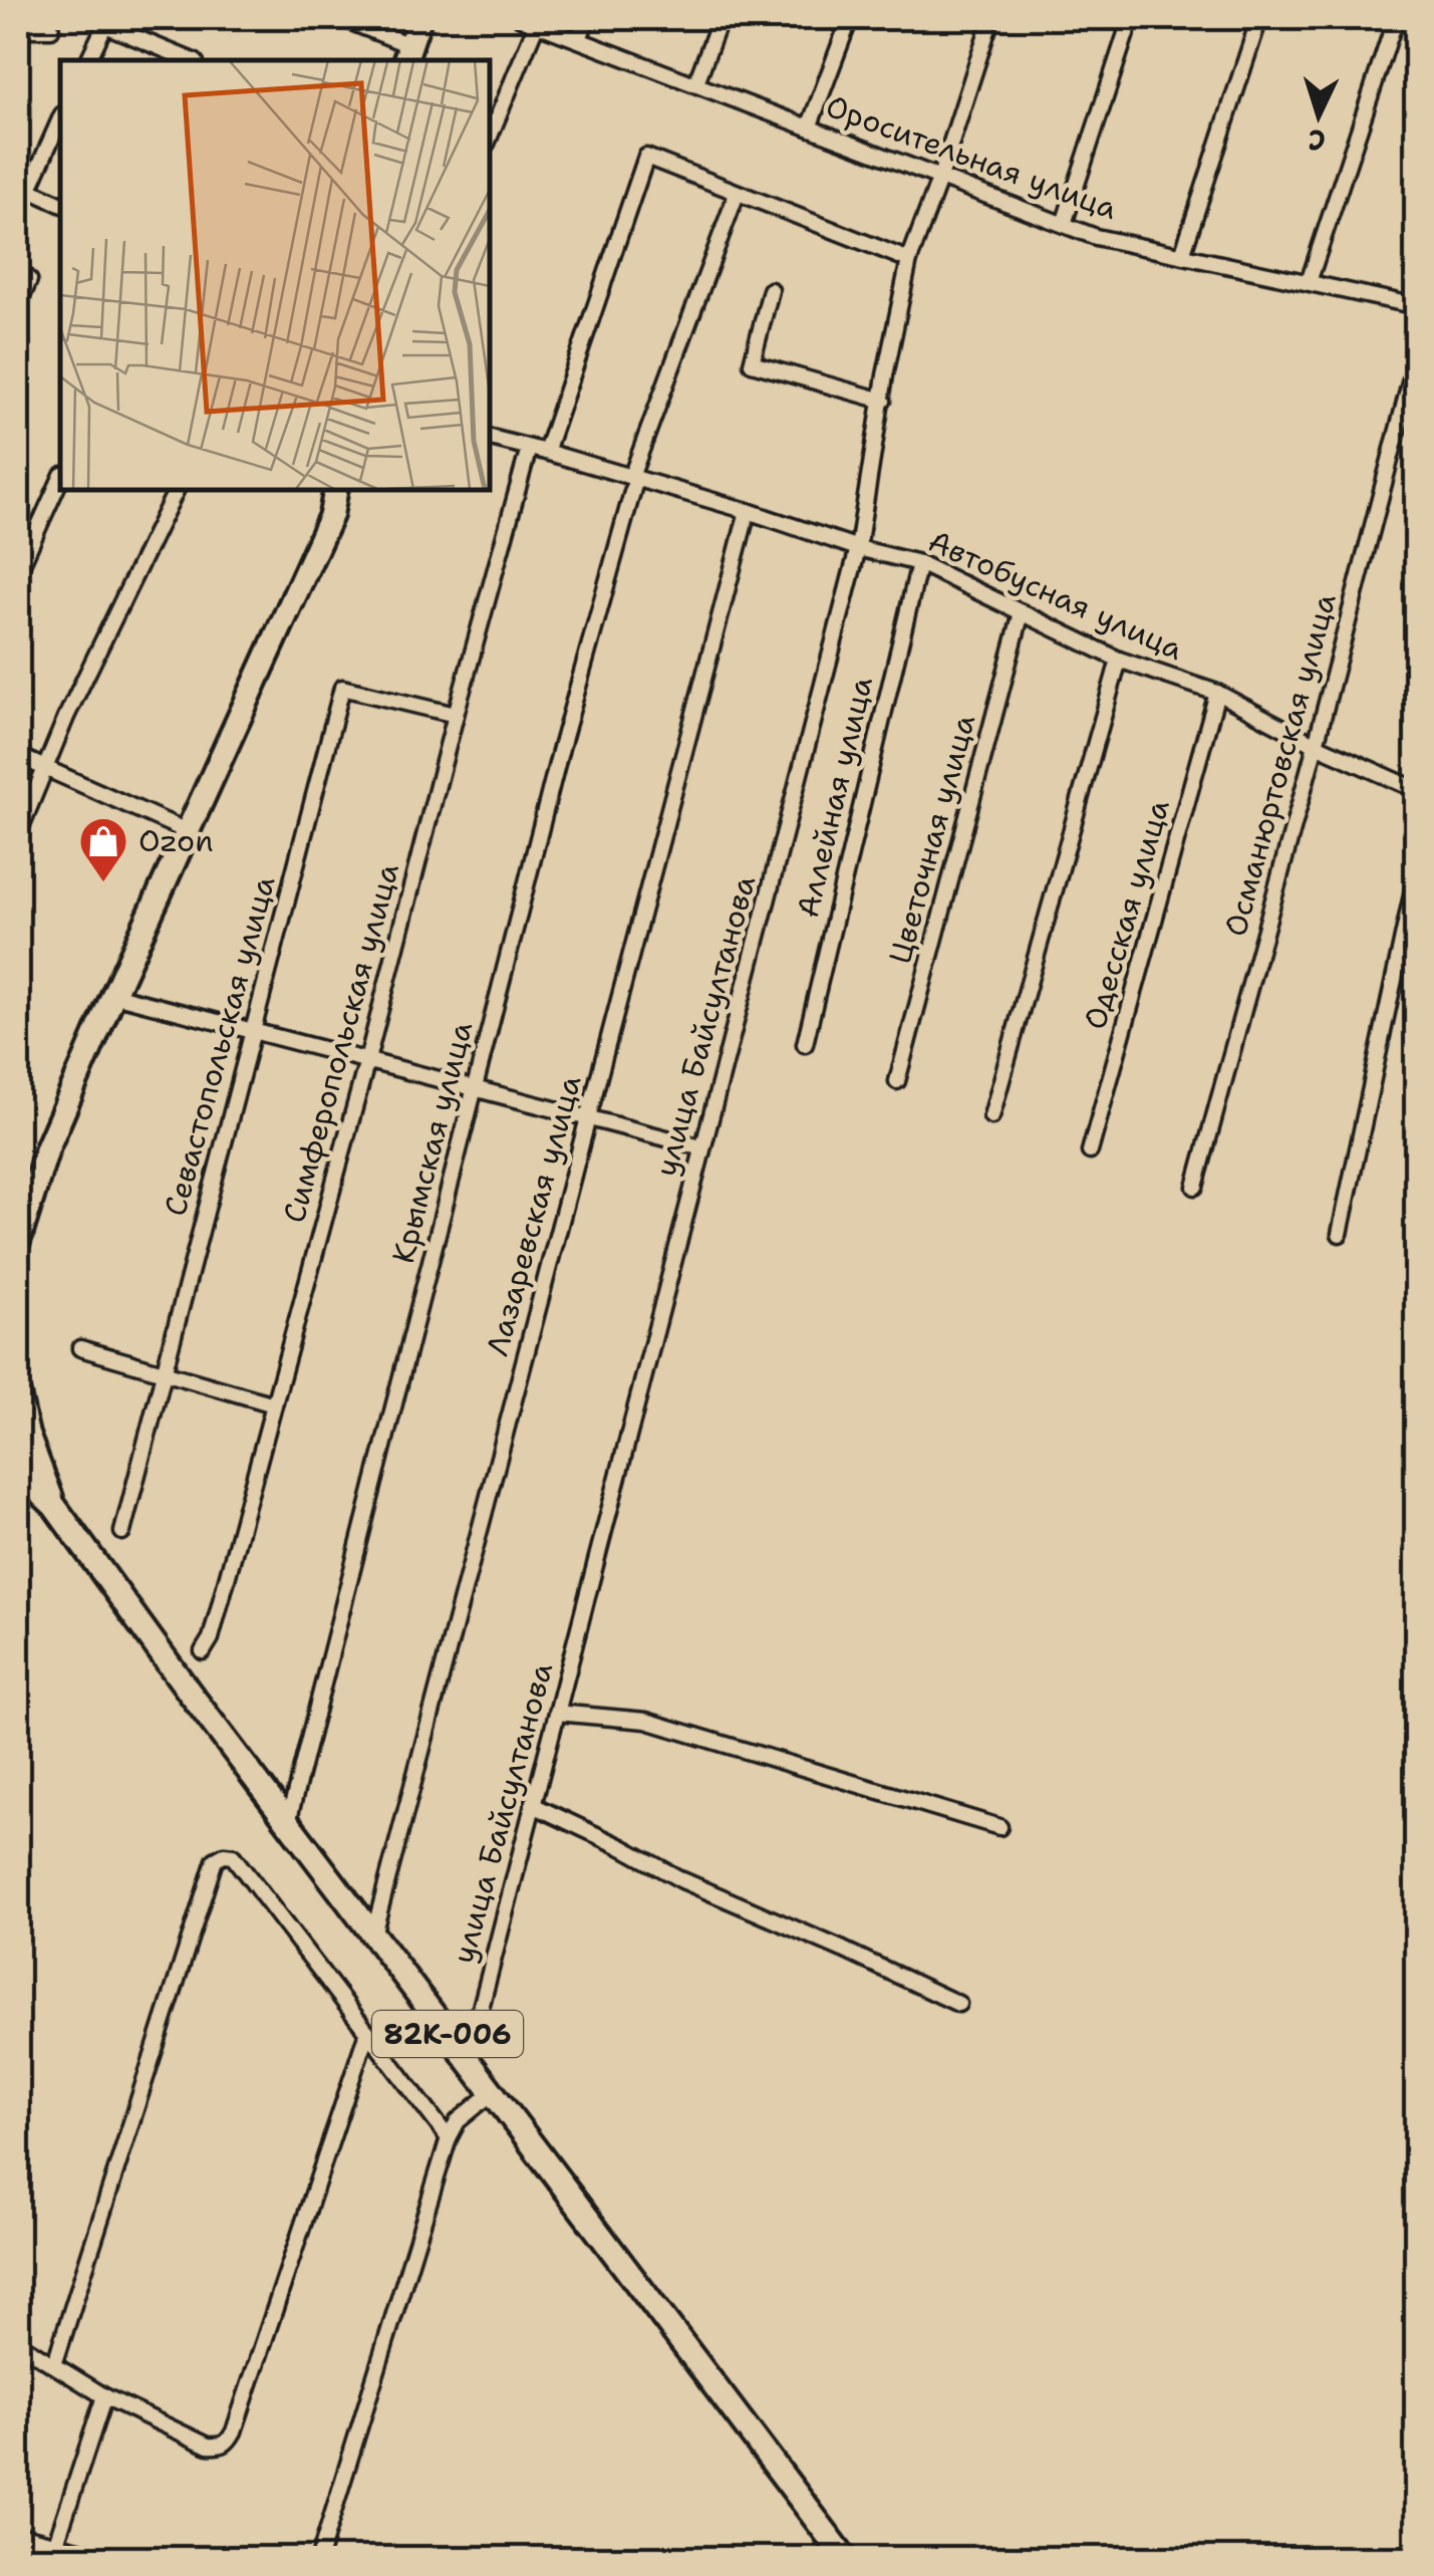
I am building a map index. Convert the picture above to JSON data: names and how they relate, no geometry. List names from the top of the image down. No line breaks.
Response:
{"streets":{"main road":["82К-006"],"street":["Оросительная улица","Автобусная улица","Османюртовская улица","Аллейная улица","Цветочная улица","Одесская улица","улица Байсултанова","Симферопольская улица","Севастопольская улица","Крымская улица","Лазаревская улица"]},"crossings":[["Оросительная улица","улица Байсултанова"],["Автобусная улица","Османюртовская улица"],["Автобусная улица","Аллейная улица"],["Автобусная улица","Цветочная улица"],["Автобусная улица","Одесская улица"],["Автобусная улица","улица Байсултанова"],["Автобусная улица","Симферопольская улица"],["Автобусная улица","Крымская улица"],["Автобусная улица","Лазаревская улица"],["улица Байсултанова","82К-006"],["Симферопольская улица","Севастопольская улица"],["Крымская улица","82К-006"],["Лазаревская улица","82К-006"]],"places":{"shop":["Ozon"]},"north":"bottom"}
